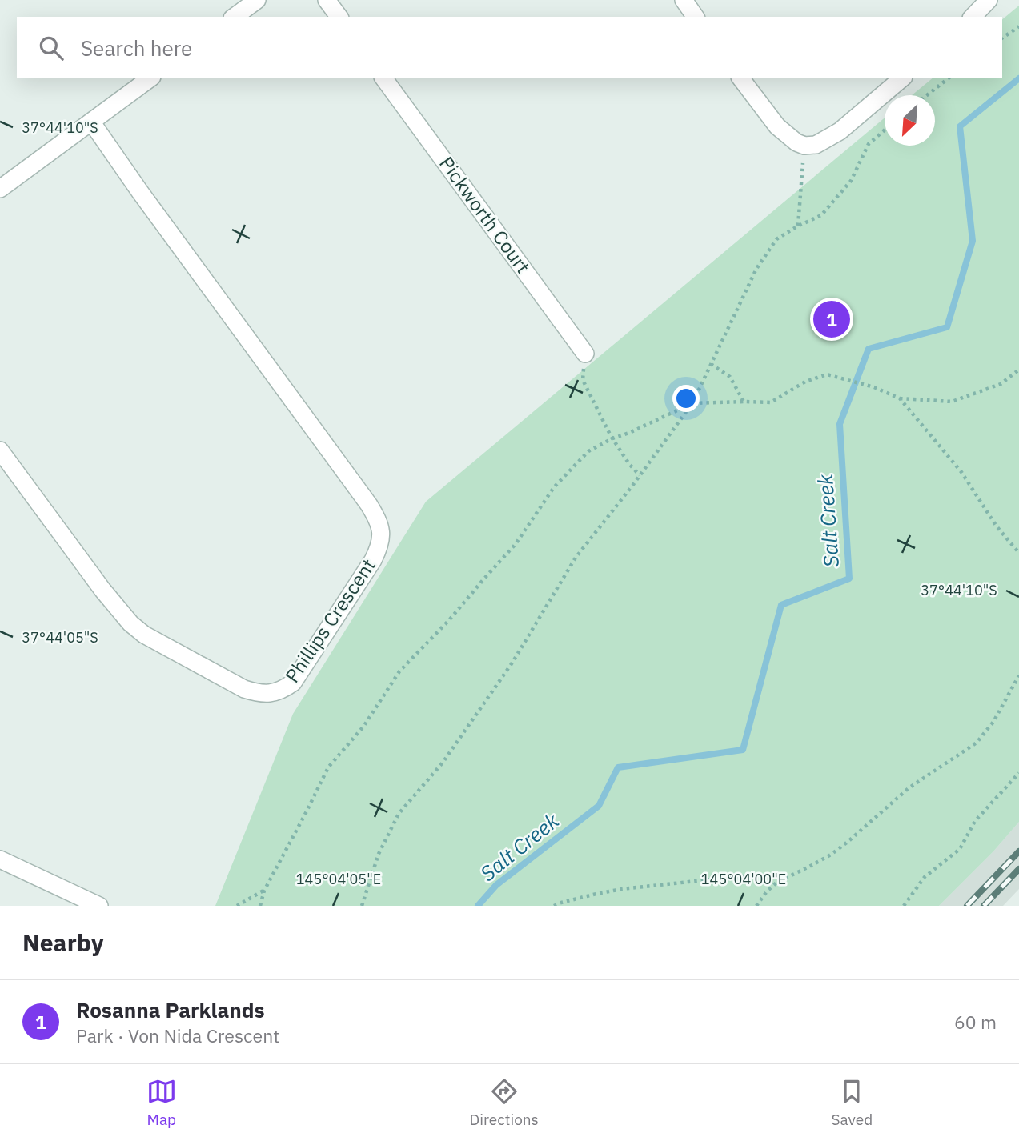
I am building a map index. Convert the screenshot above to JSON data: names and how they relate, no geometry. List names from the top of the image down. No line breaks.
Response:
{"streets":{"street":["Pickworth Court","Phillips Crescent"]},"water":["Salt Creek"],"north":"bottom left","page":{"search":"Search here","pins":"1","heading":"Nearby","list":[{"mark":"1","name":"Rosanna Parklands","note":"Park · Von Nida Crescent","value":"60 m"}],"nav":["Map","Directions","Saved"]},"coordinates":["37°44'10\"S","37°44'05\"S","145°04'05\"E","145°04'00\"E"]}
